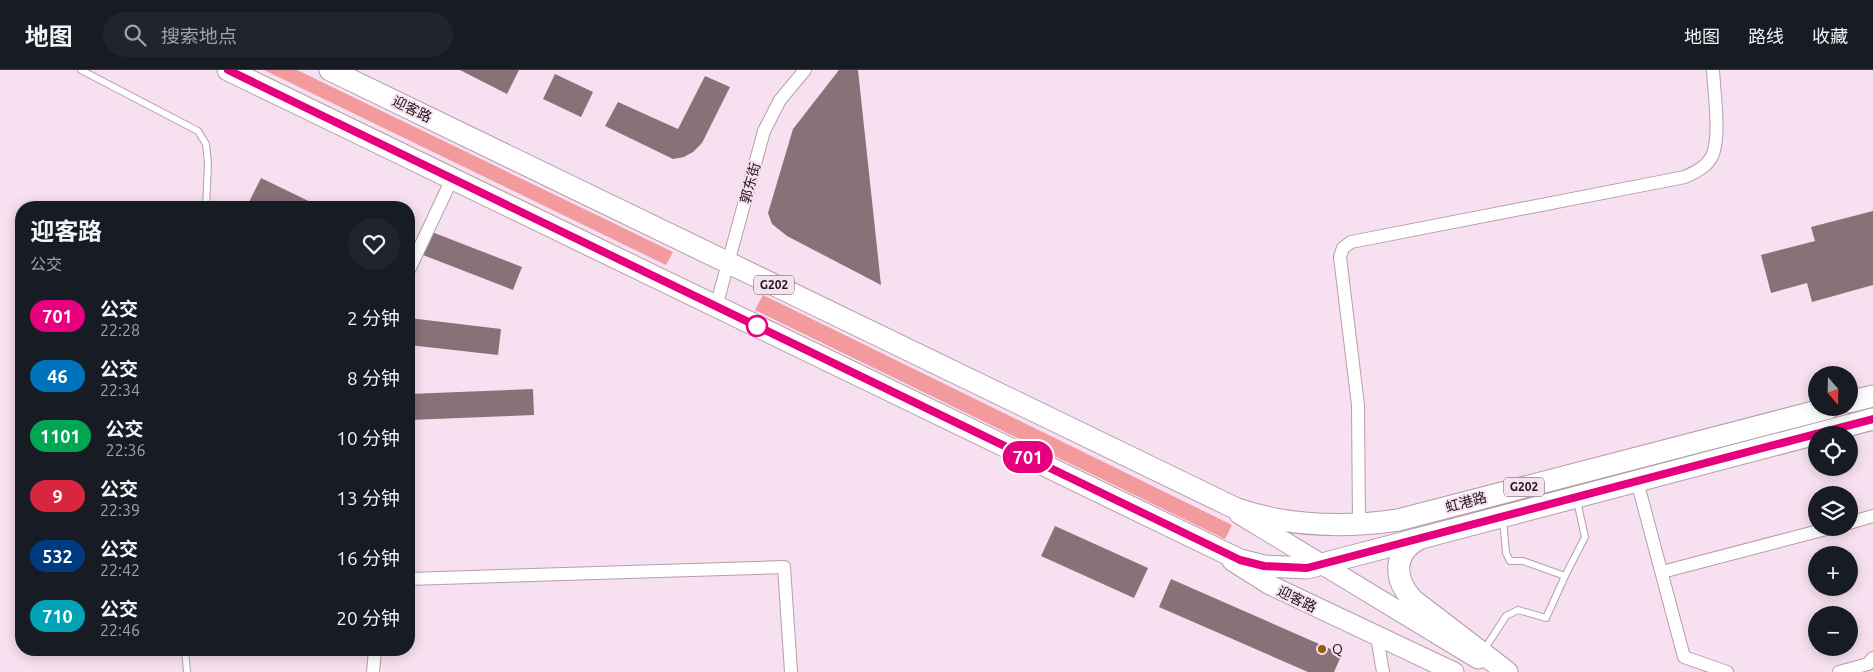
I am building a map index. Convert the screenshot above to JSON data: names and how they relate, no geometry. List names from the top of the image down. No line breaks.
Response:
{"streets":{"highway":["迎客路","G202","虹港路"],"street":["郭东街"]},"crossings":[["迎客路","郭东街"],["迎客路","虹港路"]],"places":["Q"],"lines":["bus line 701"],"north":"bottom","page":{"header":"地图","search":"搜索地点","nav":["地图","路线","收藏"],"on_map":"701","heading":["迎客路","公交"],"list":[{"mark":"701","name":"公交","note":"22:28","value":"2 分钟"},{"mark":"46","name":"公交","note":"22:34","value":"8 分钟"},{"mark":"1101","name":"公交","note":"22:36","value":"10 分钟"},{"mark":"9","name":"公交","note":"22:39","value":"13 分钟"},{"mark":"532","name":"公交","note":"22:42","value":"16 分钟"},{"mark":"710","name":"公交","note":"22:46","value":"20 分钟"}],"map_buttons":["+","−"]}}
